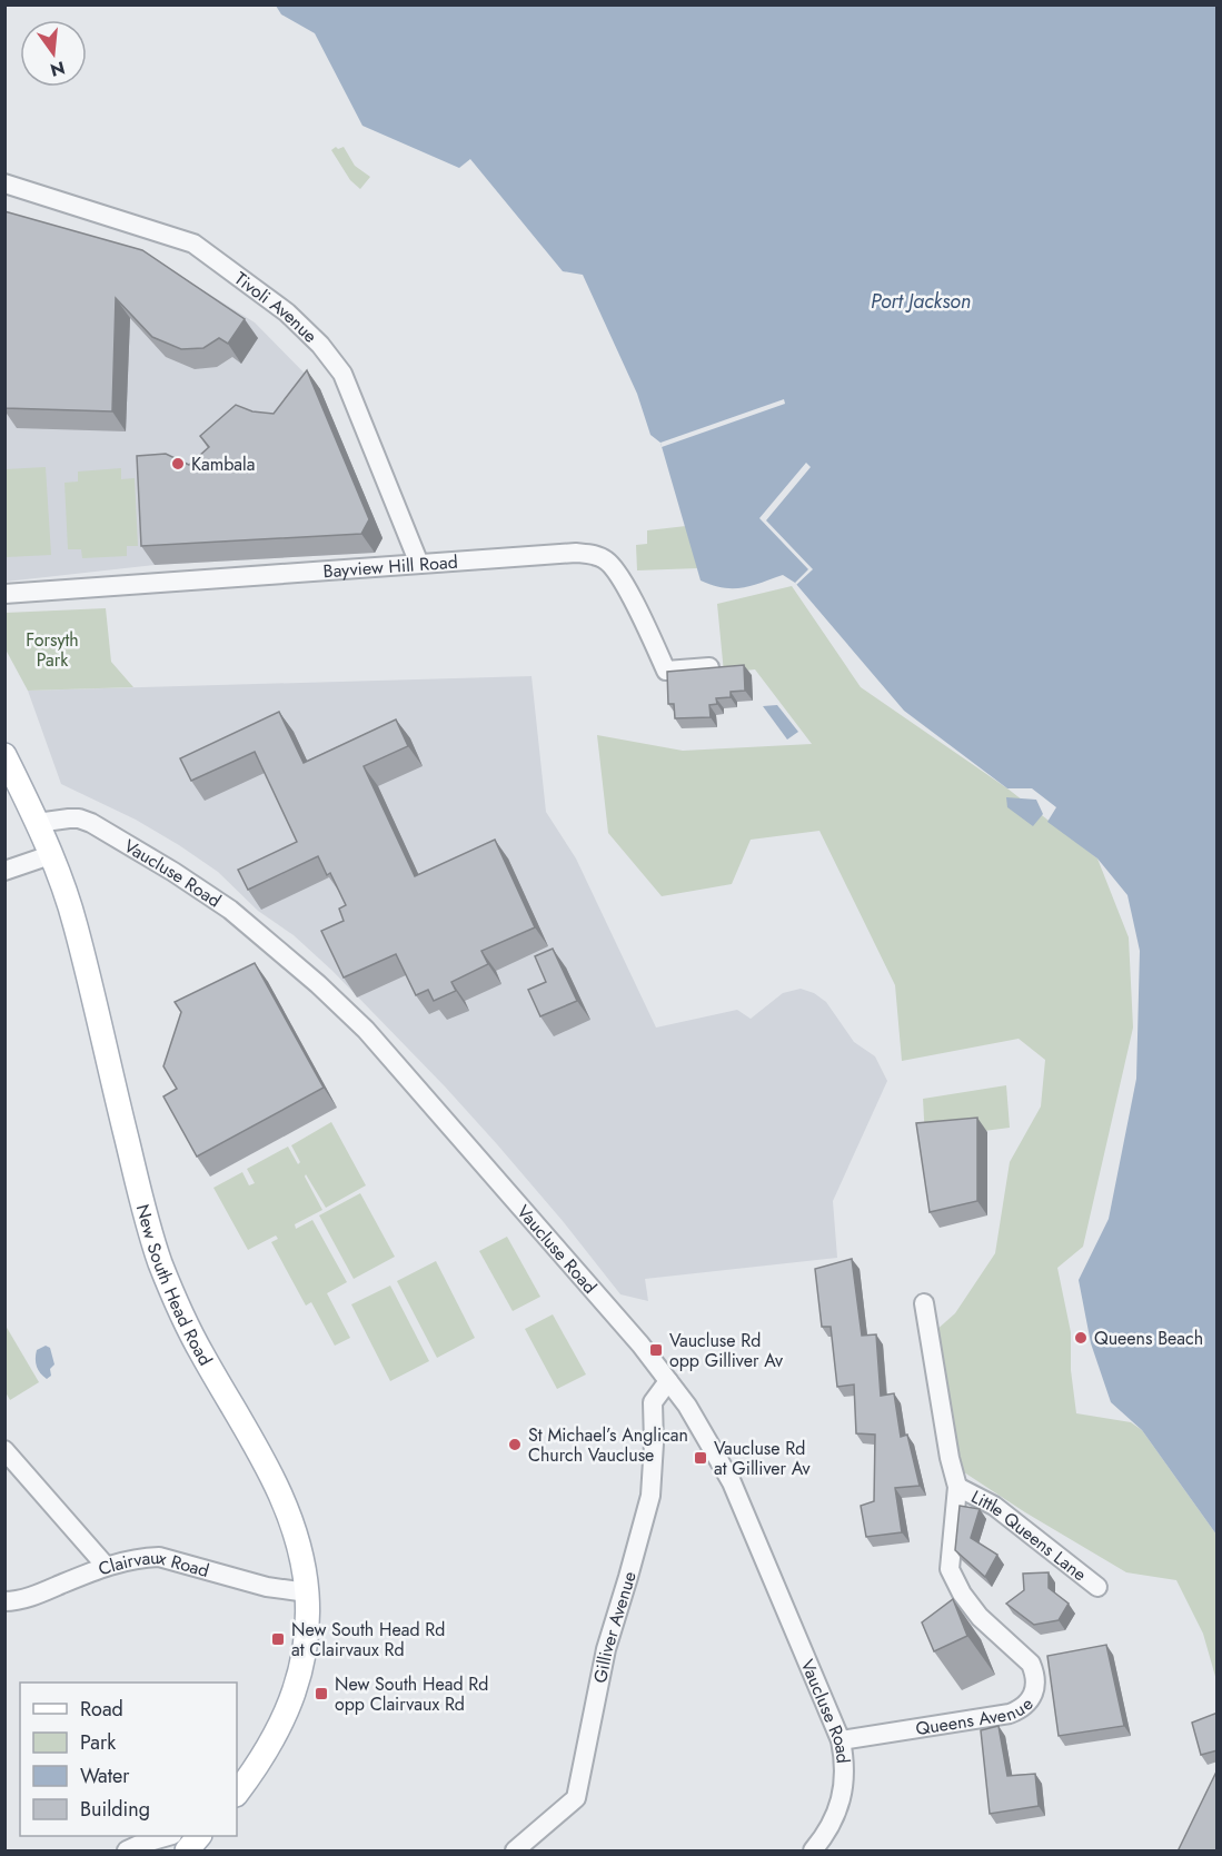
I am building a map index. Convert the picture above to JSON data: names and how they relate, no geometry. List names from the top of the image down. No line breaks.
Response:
{"streets":{"main road":["New South Head Road"],"street":["Tivoli Avenue","Bayview Hill Road","Vaucluse Road","Little Queens Lane","Clairvaux Road","Gilliver Avenue","Queens Avenue"]},"crossings":[["Tivoli Avenue","Bayview Hill Road"],["Vaucluse Road","New South Head Road"],["Vaucluse Road","Gilliver Avenue"],["Vaucluse Road","Queens Avenue"],["New South Head Road","Clairvaux Road"],["Little Queens Lane","Queens Avenue"]],"water":["Port Jackson"],"parks":["Forsyth Park"],"places":{"other":["Kambala","Queens Beach","St Michael’s Anglican Church Vaucluse"],"transit":["Vaucluse Rd opp Gilliver Av","Vaucluse Rd at Gilliver Av","New South Head Rd at Clairvaux Rd","New South Head Rd opp Clairvaux Rd"]},"legend":["Road","Park","Water","Building"],"north":"bottom"}
